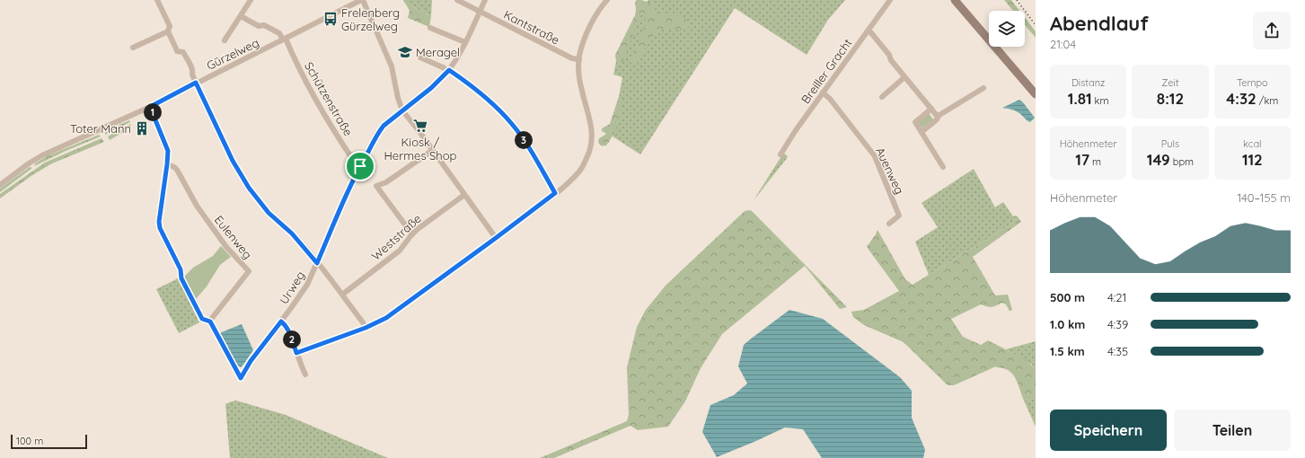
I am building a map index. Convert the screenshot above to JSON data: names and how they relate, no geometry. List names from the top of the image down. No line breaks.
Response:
{"streets":{"street":["Kantstraße","Gürzelweg","Breiller Gracht","Schützenstraße","Auenweg","Eulenweg","Weststraße","Urweg"]},"crossings":[["Kantstraße","Urweg"],["Gürzelweg","Schützenstraße"],["Breiller Gracht","Auenweg"],["Schützenstraße","Urweg"],["Eulenweg","Urweg"]],"places":{"bus stop":["Frelenberg Gürzelweg"],"school or university":["Meragel"],"supermarket":["Kiosk / Hermes Shop"],"building":["Toter Mann"]},"scale_bar":"100 m","page":{"heading":["Abendlauf","21:04"],"stats":[["Distanz","1.81 km"],["Zeit","8:12"],["Tempo","4:32 /km"],["Höhenmeter","17 m"],["Puls","149 bpm"],["kcal","112"]],"pins":["1","3","2"],"chart":["Höhenmeter","140–155 m"],"list":[{"name":"500 m","note":"4:21"},{"name":"1.0 km","note":"4:39"},{"name":"1.5 km","note":"4:35"}],"buttons":["Speichern","Teilen"],"scale":"100 m"}}
